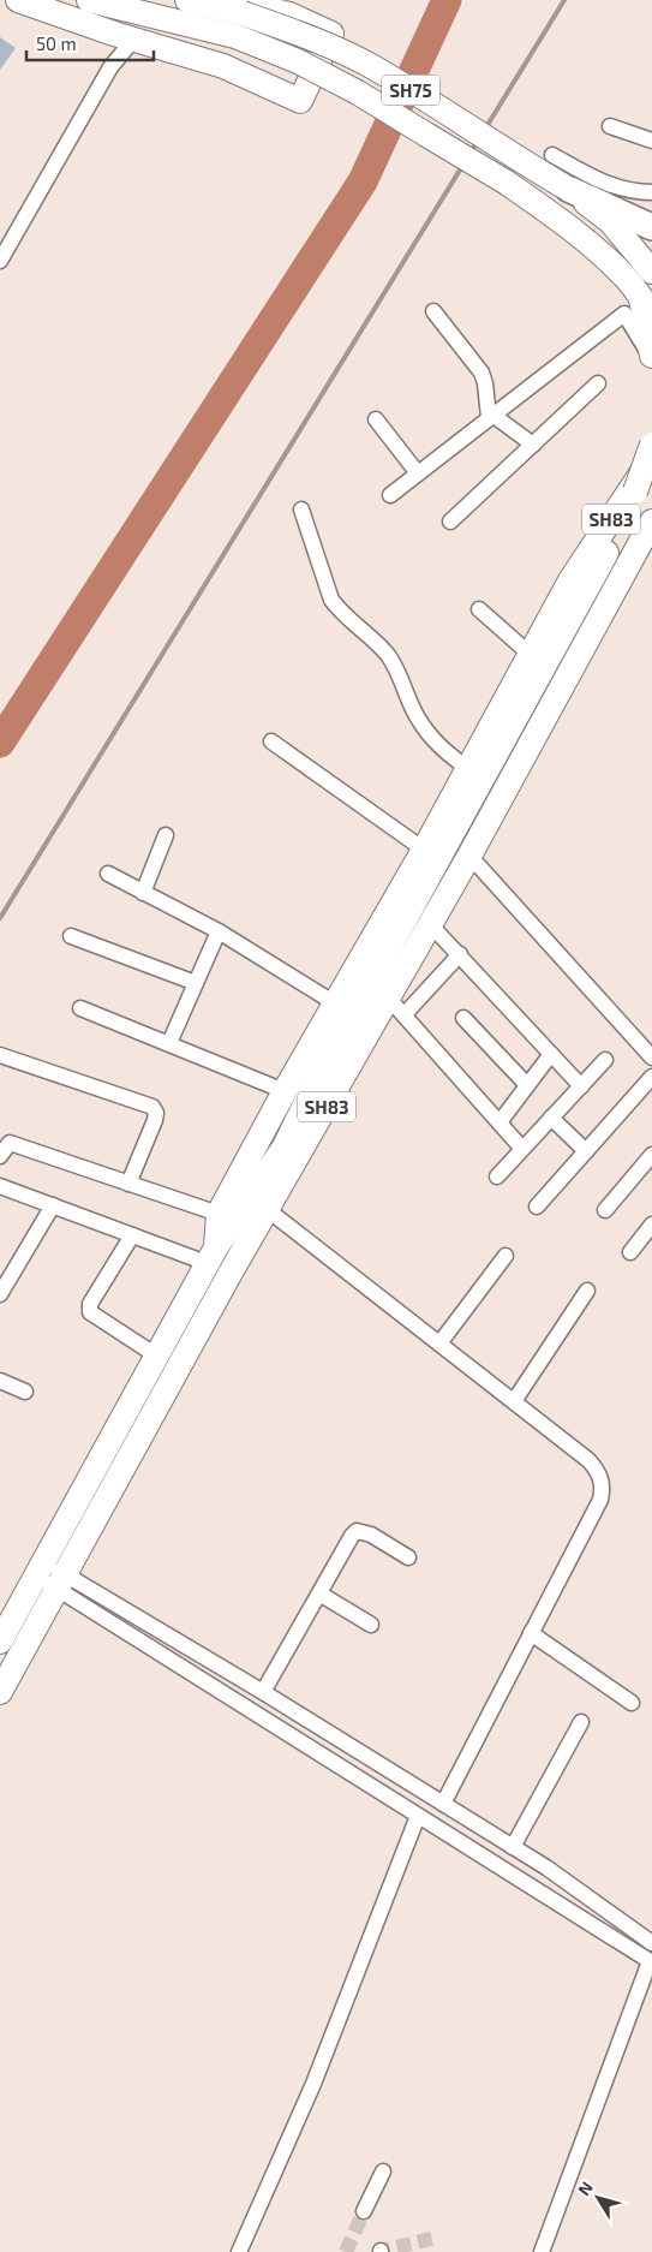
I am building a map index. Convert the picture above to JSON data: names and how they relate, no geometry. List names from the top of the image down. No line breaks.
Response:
{"streets":{"main road":["SH75","SH83"]},"scale_bar":"50 m","north":"top left"}
